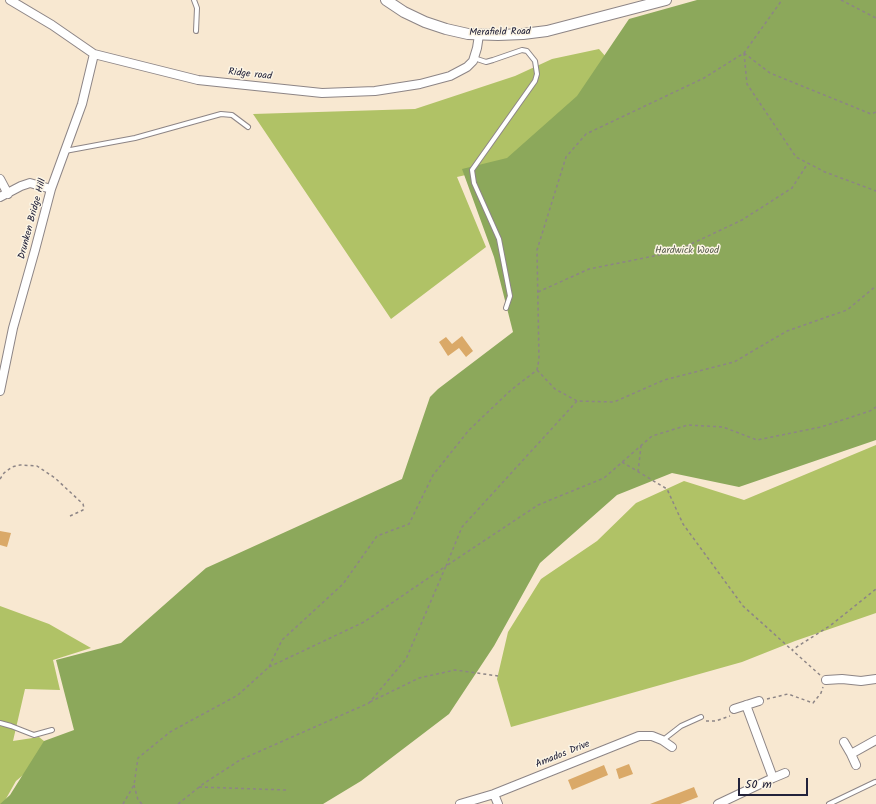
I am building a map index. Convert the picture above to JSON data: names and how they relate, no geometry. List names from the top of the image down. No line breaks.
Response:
{"streets":{"street":["Merafield Road","Ridge road","Drunken Bridge Hill","Amados Drive"]},"crossings":[["Ridge road","Drunken Bridge Hill"]],"parks":["Hardwick Wood"],"scale_bar":"50 m"}
